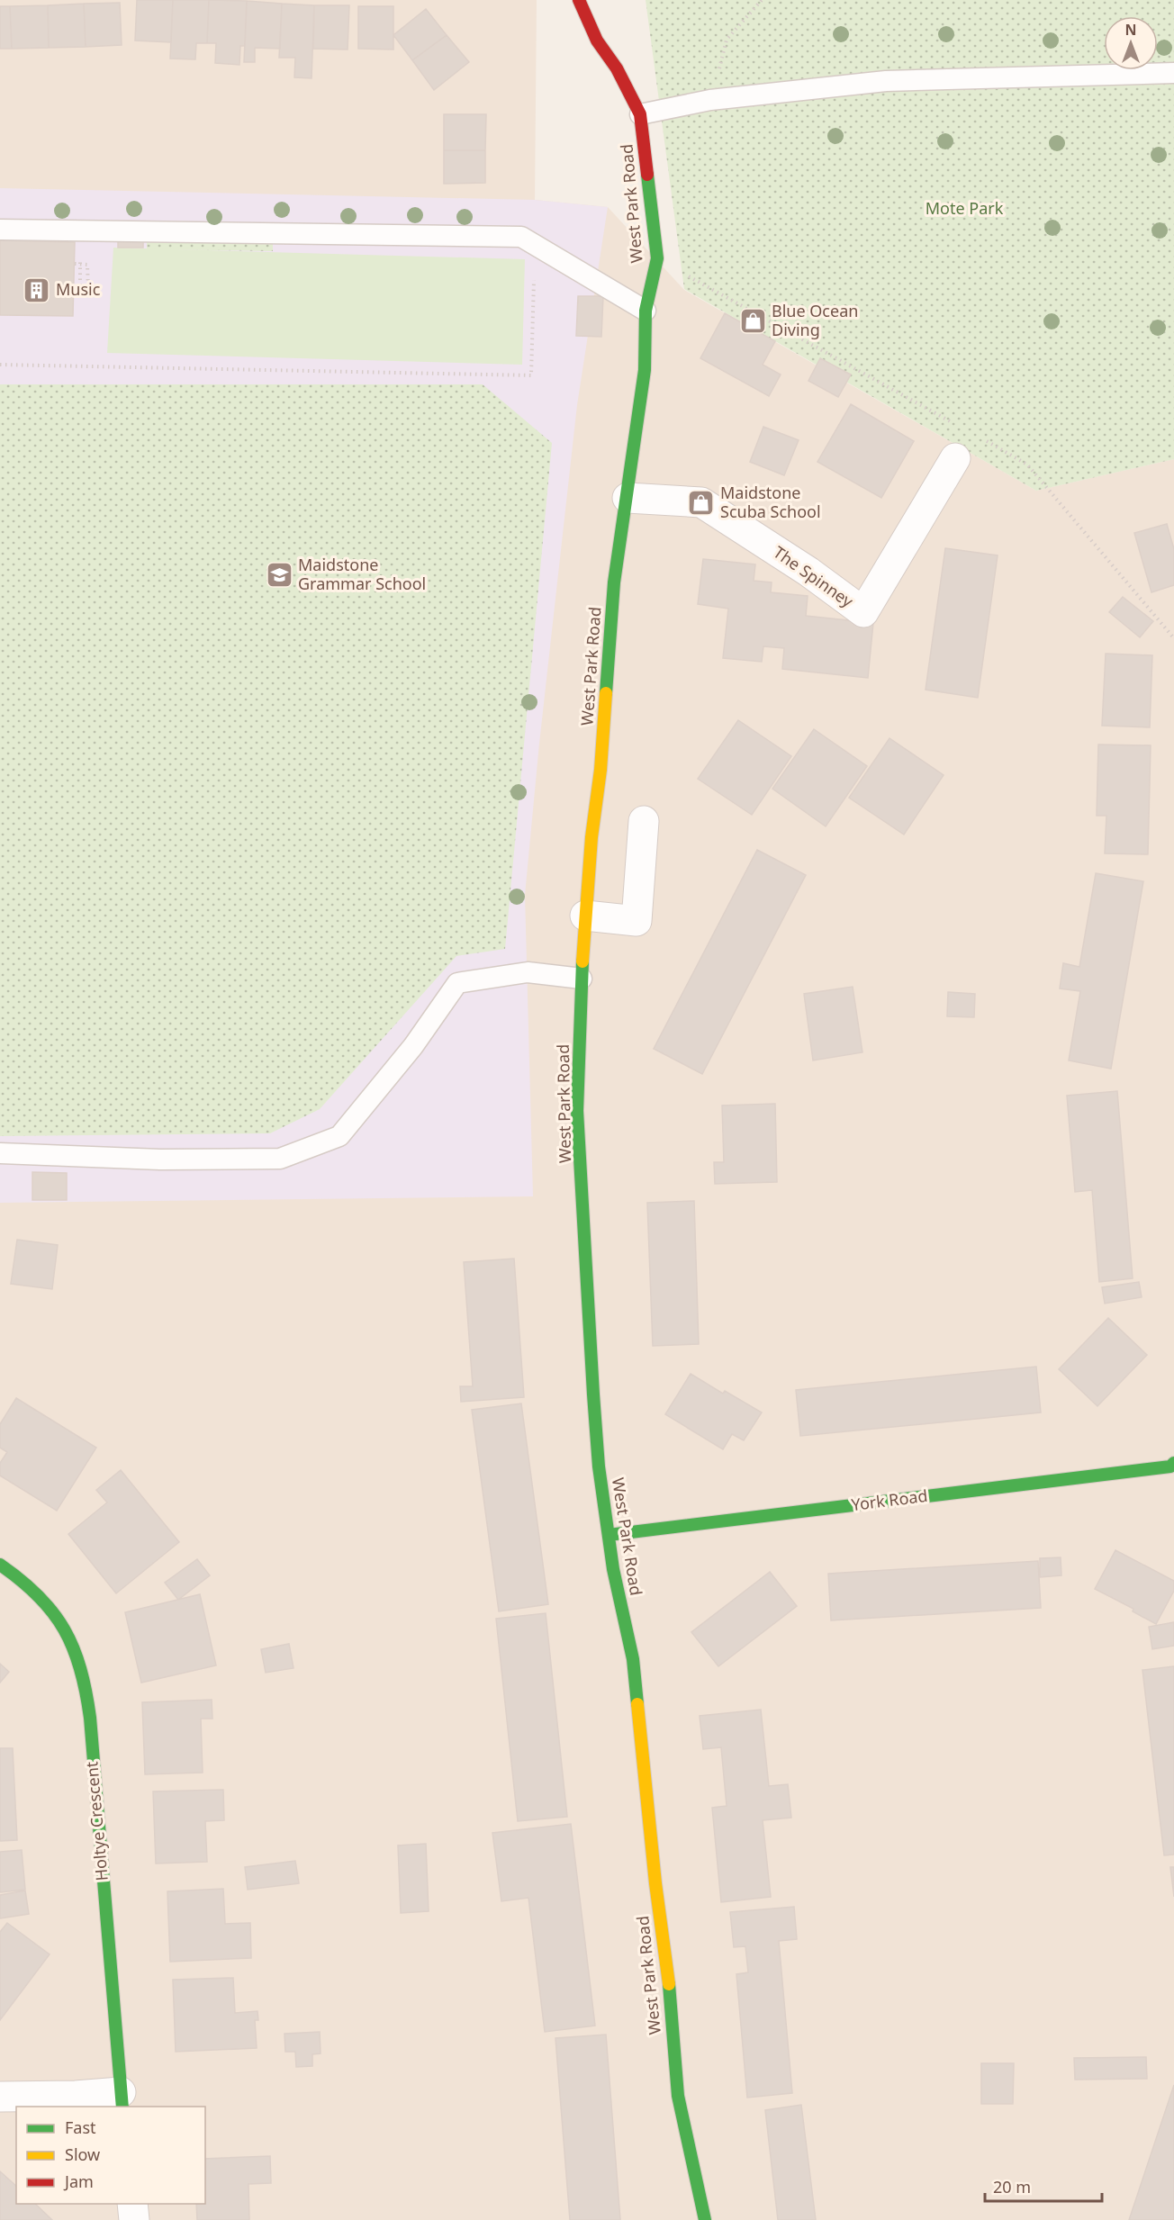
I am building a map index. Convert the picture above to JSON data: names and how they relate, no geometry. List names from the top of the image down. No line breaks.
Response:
{"streets":{"street":["West Park Road","The Spinney","York Road","Holtye Crescent"]},"crossings":[["West Park Road","The Spinney"],["West Park Road","York Road"]],"parks":["Mote Park"],"places":{"building":["Music"],"shop":["Blue Ocean Diving","Maidstone Scuba School"],"school or university":["Maidstone Grammar School"]},"legend":["Fast","Slow","Jam"],"scale_bar":"20 m","north":"top"}
